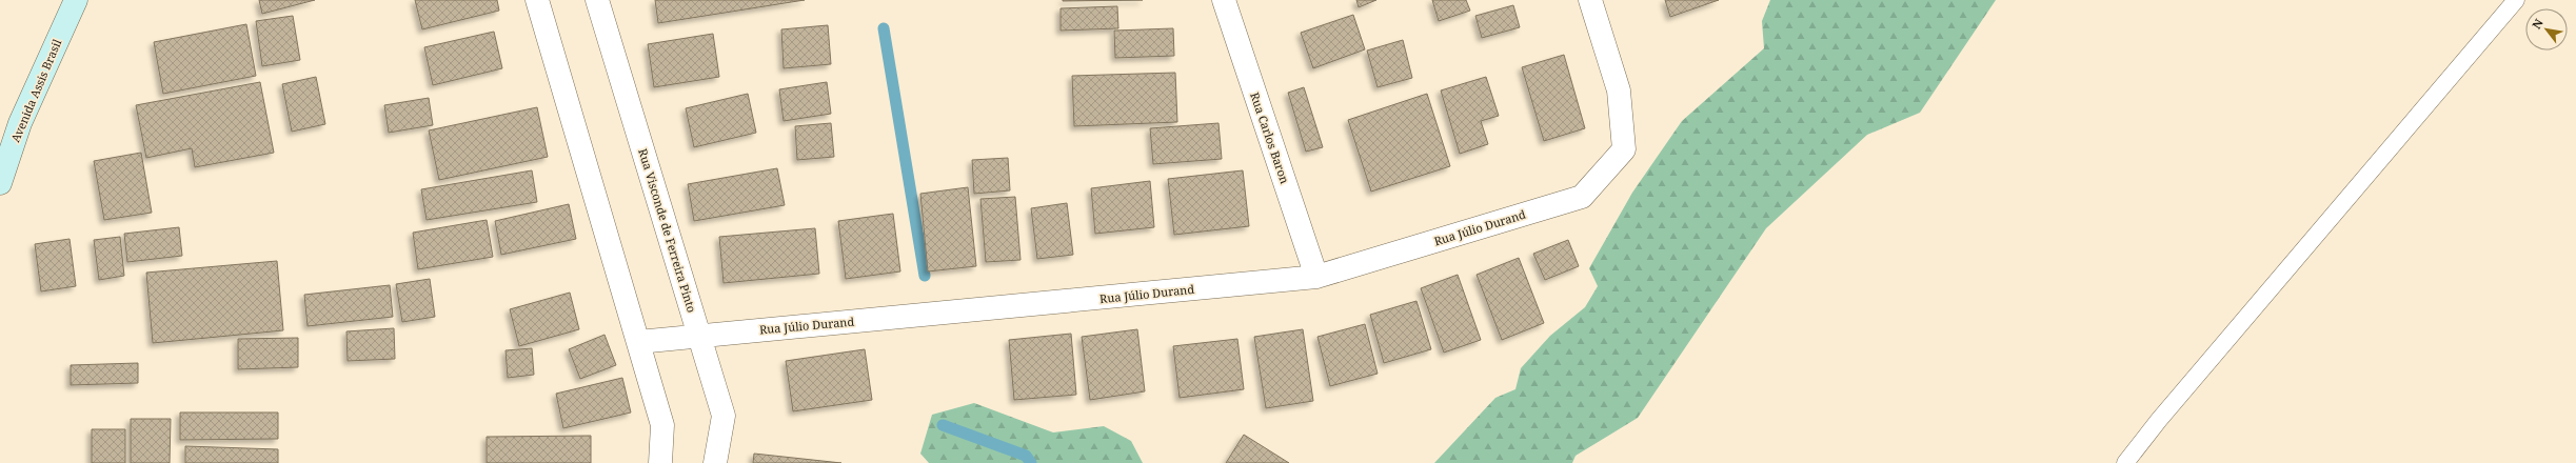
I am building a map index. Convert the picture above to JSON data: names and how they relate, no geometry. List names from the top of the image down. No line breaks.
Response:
{"streets":{"street":["Avenida Assis Brasil","Rua Carlos Baron","Rua Júlio Durand","Rua Visconde de Ferreira Pinto"]},"crossings":[["Rua Carlos Baron","Rua Júlio Durand"],["Rua Júlio Durand","Rua Visconde de Ferreira Pinto"]],"north":"top left"}
